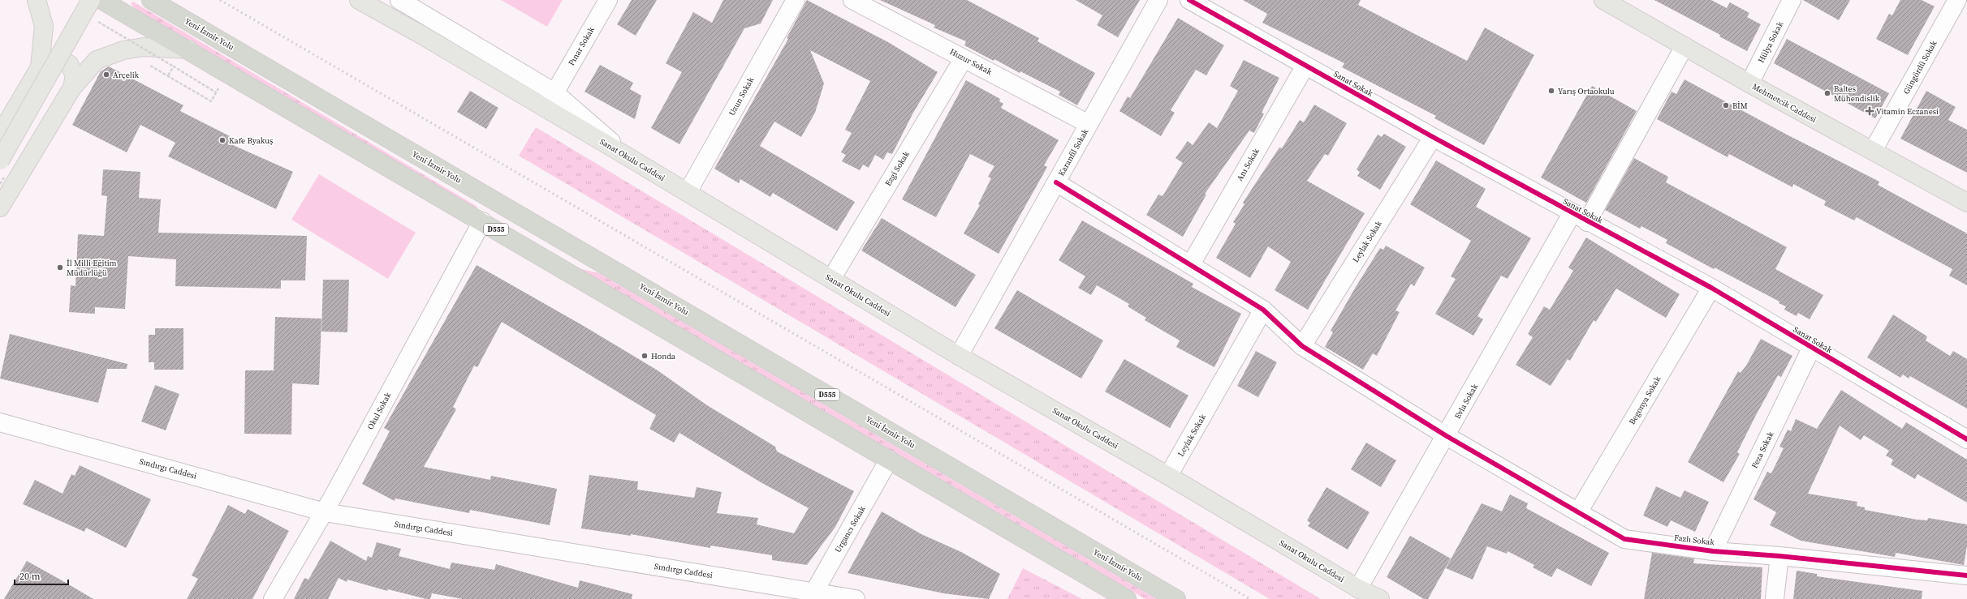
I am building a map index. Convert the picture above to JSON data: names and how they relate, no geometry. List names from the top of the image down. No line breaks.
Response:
{"streets":{"highway":["Yeni İzmir Yolu","D555"],"main road":["Mehmetcik Caddesi","Sanat Okulu Caddesi"],"street":["Hülya Sokak","Pınar Sokak","Huzur Sokak","Güngördü Sokak","Sanat Sokak","Uzun Sokak","Karanfil Sokak","Anı Sokak","Ezgi Sokak","Leylak Sokak","Begonya Sokak","Evla Sokak","Okul Sokak","Feza Sokak","Sındırgı Caddesi","Urgancı Sokak","Fazlı Sokak"]},"crossings":[["Hülya Sokak","Mehmetcik Caddesi"],["Pınar Sokak","Sanat Okulu Caddesi"],["Huzur Sokak","Karanfil Sokak"],["Huzur Sokak","Ezgi Sokak"],["Güngördü Sokak","Mehmetcik Caddesi"],["Sanat Sokak","Anı Sokak"],["Sanat Sokak","Leylak Sokak"],["Sanat Sokak","Begonya Sokak"],["Sanat Sokak","Evla Sokak"],["Sanat Sokak","Feza Sokak"],["Uzun Sokak","Sanat Okulu Caddesi"],["Karanfil Sokak","Sanat Okulu Caddesi"],["Karanfil Sokak","Fazlı Sokak"],["Sanat Okulu Caddesi","Ezgi Sokak"],["Sanat Okulu Caddesi","Leylak Sokak"],["Sanat Okulu Caddesi","Evla Sokak"],["Anı Sokak","Fazlı Sokak"],["D555","Okul Sokak"],["D555","Urgancı Sokak"],["Leylak Sokak","Fazlı Sokak"],["Begonya Sokak","Fazlı Sokak"],["Evla Sokak","Fazlı Sokak"],["Okul Sokak","Sındırgı Caddesi"],["Feza Sokak","Fazlı Sokak"],["Sındırgı Caddesi","Urgancı Sokak"]],"places":{"other":["Arçelik","Yarış Ortaokulu","Baltes Mühendislik","BİM","Kafe Byakuş","İl Milli Eğitim Müdürlüğü","Honda"],"health":["Vitamin Eczanesi"]},"scale_bar":"20 m"}
